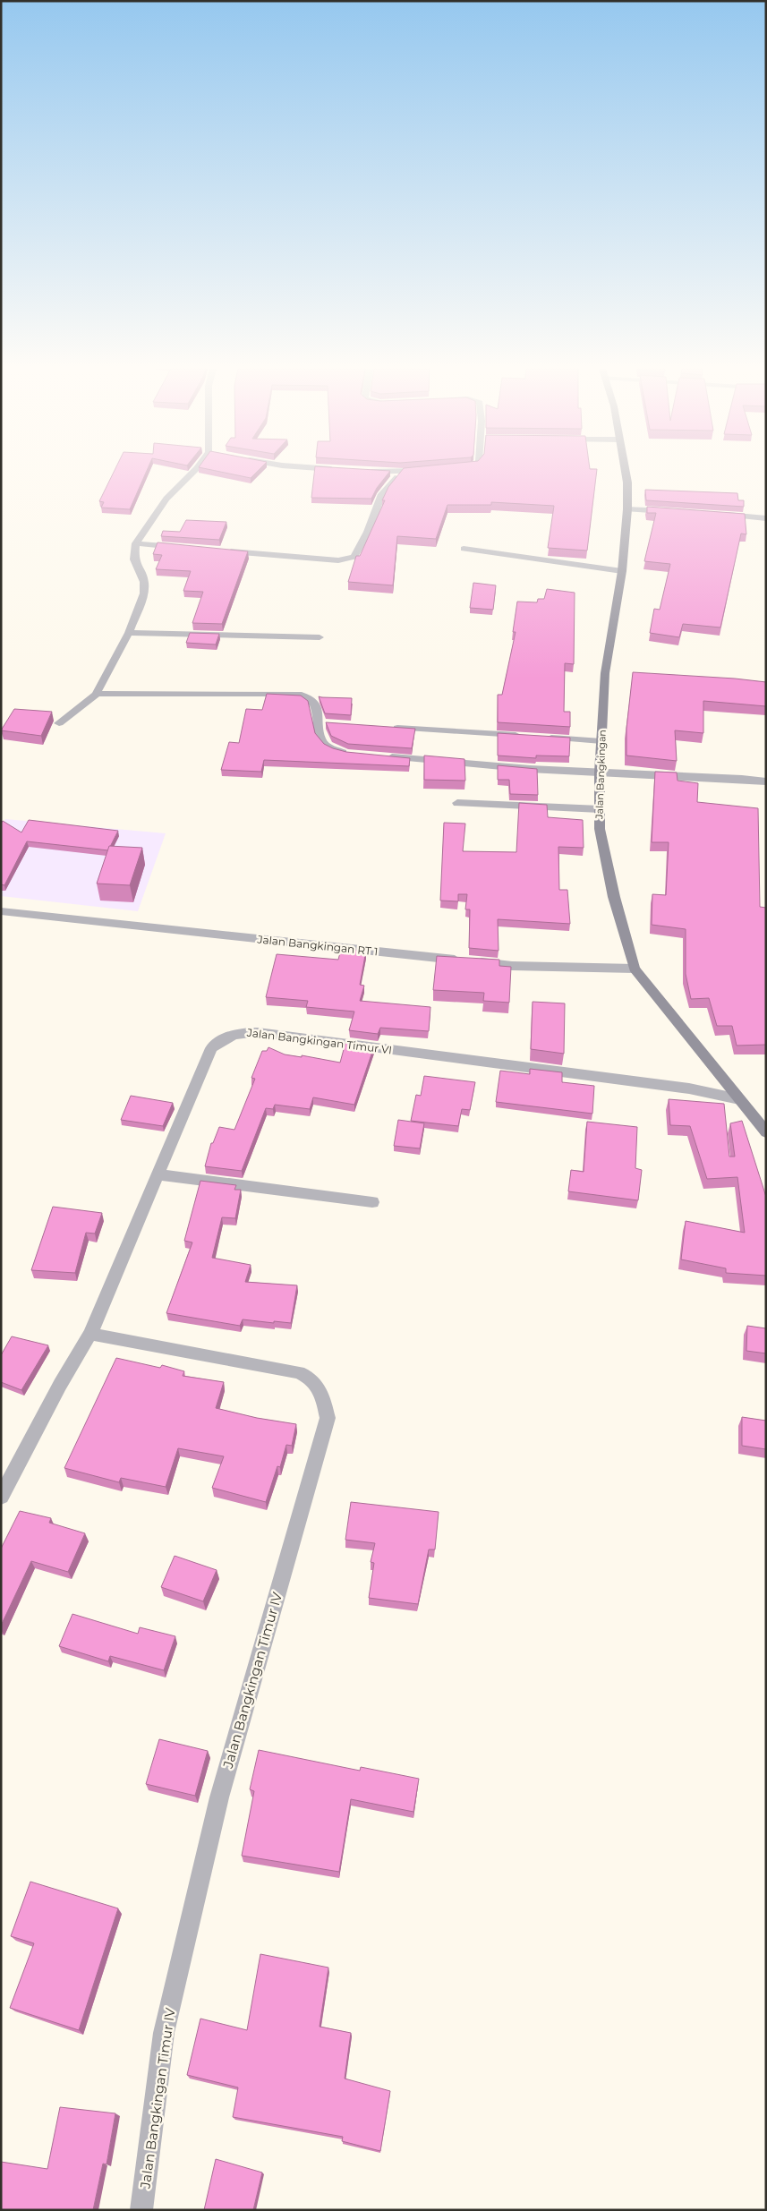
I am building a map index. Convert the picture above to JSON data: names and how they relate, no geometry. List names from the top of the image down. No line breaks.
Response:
{"streets":{"street":["Jalan Bangkingan","Jalan Bangkingan RT 1","Jalan Bangkingan Timur VI","Jalan Bangkingan Timur IV"]},"crossings":[["Jalan Bangkingan","Jalan Bangkingan RT 1"],["Jalan Bangkingan","Jalan Bangkingan Timur VI"],["Jalan Bangkingan Timur VI","Jalan Bangkingan Timur IV"]]}
